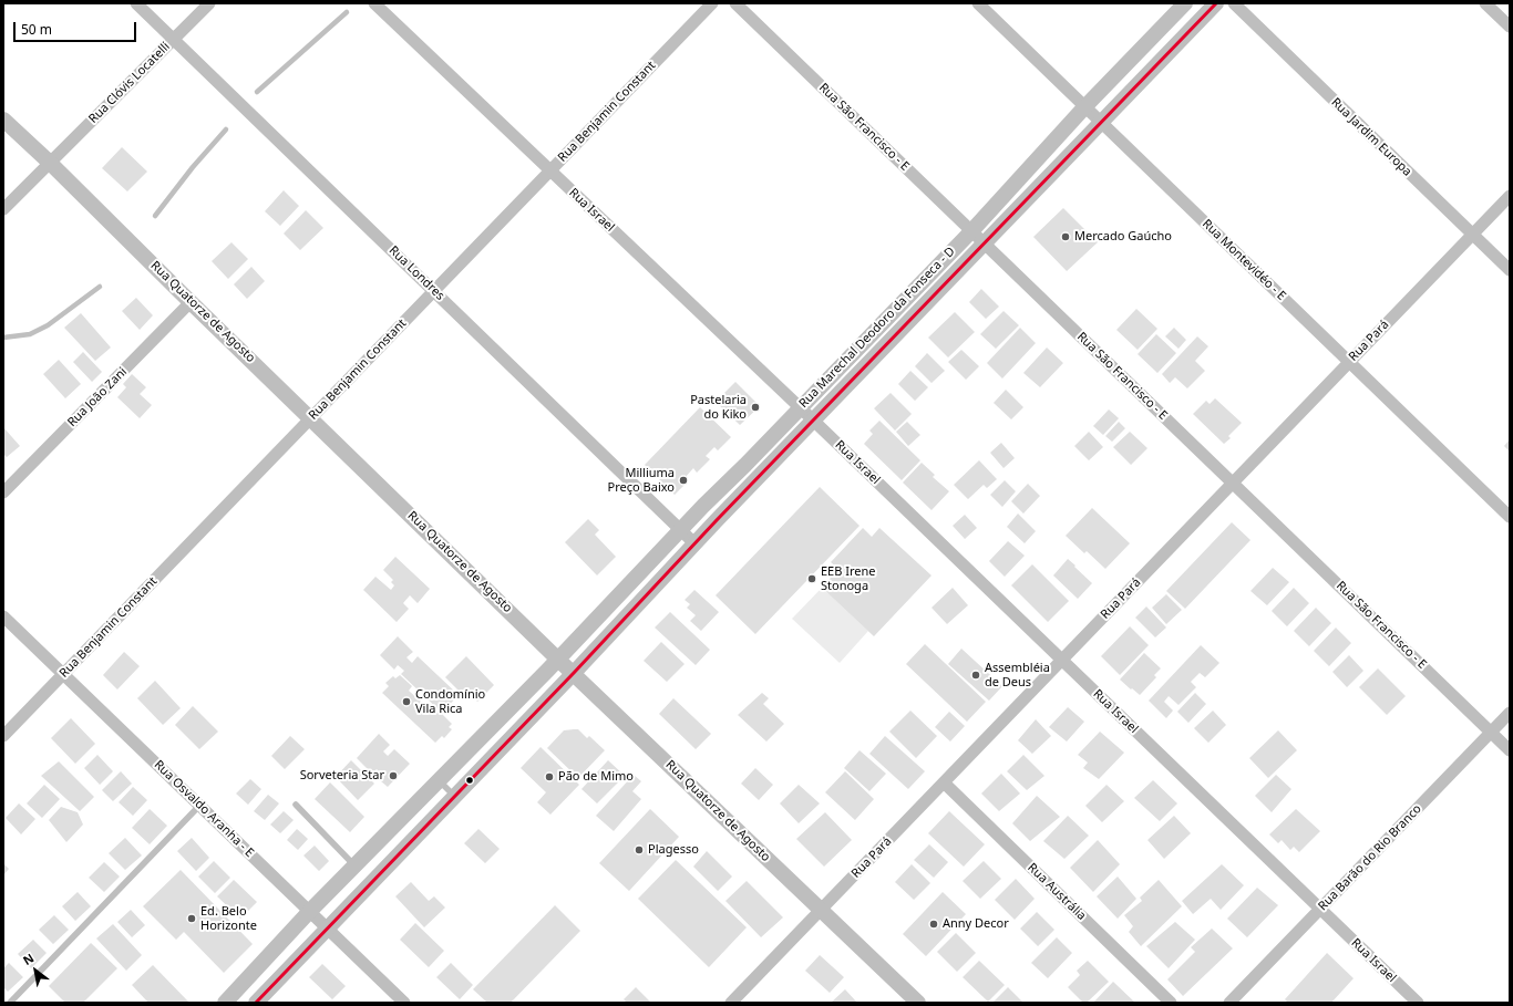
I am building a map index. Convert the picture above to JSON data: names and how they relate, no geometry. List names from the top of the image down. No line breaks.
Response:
{"streets":{"street":["Rua Clóvis Locatelli","Rua Benjamin Constant","Rua São Francisco - E","Rua Jardim Europa","Rua Israel","Rua Montevidéo - E","Rua Londres","Rua Quatorze de Agosto","Rua Marechal Deodoro da Fonseca - D","Rua Pará","Rua João Zani","Rua Osvaldo Aranha - E","Rua Barão do Rio Branco","Rua Austrália"]},"crossings":[["Rua Clóvis Locatelli","Rua Londres"],["Rua Clóvis Locatelli","Rua Quatorze de Agosto"],["Rua Benjamin Constant","Rua Israel"],["Rua Benjamin Constant","Rua Londres"],["Rua Benjamin Constant","Rua Quatorze de Agosto"],["Rua Benjamin Constant","Rua Osvaldo Aranha - E"],["Rua São Francisco - E","Rua Marechal Deodoro da Fonseca - D"],["Rua São Francisco - E","Rua Pará"],["Rua São Francisco - E","Rua Barão do Rio Branco"],["Rua Jardim Europa","Rua Pará"],["Rua Israel","Rua Marechal Deodoro da Fonseca - D"],["Rua Israel","Rua Pará"],["Rua Israel","Rua Barão do Rio Branco"],["Rua Montevidéo - E","Rua Marechal Deodoro da Fonseca - D"],["Rua Montevidéo - E","Rua Pará"],["Rua Londres","Rua Marechal Deodoro da Fonseca - D"],["Rua Quatorze de Agosto","Rua Marechal Deodoro da Fonseca - D"],["Rua Quatorze de Agosto","Rua Pará"],["Rua Quatorze de Agosto","Rua João Zani"],["Rua Marechal Deodoro da Fonseca - D","Rua Osvaldo Aranha - E"],["Rua Pará","Rua Austrália"]],"places":["Mercado Gaúcho","Pastelaria do Kiko","Milliuma Preço Baixo","EEB Irene Stonoga","Assembléia de Deus","Condomínio Vila Rica","Sorveteria Star","Pão de Mimo","Plagesso","Ed. Belo Horizonte","Anny Decor"],"scale_bar":"50 m","north":"top left"}
